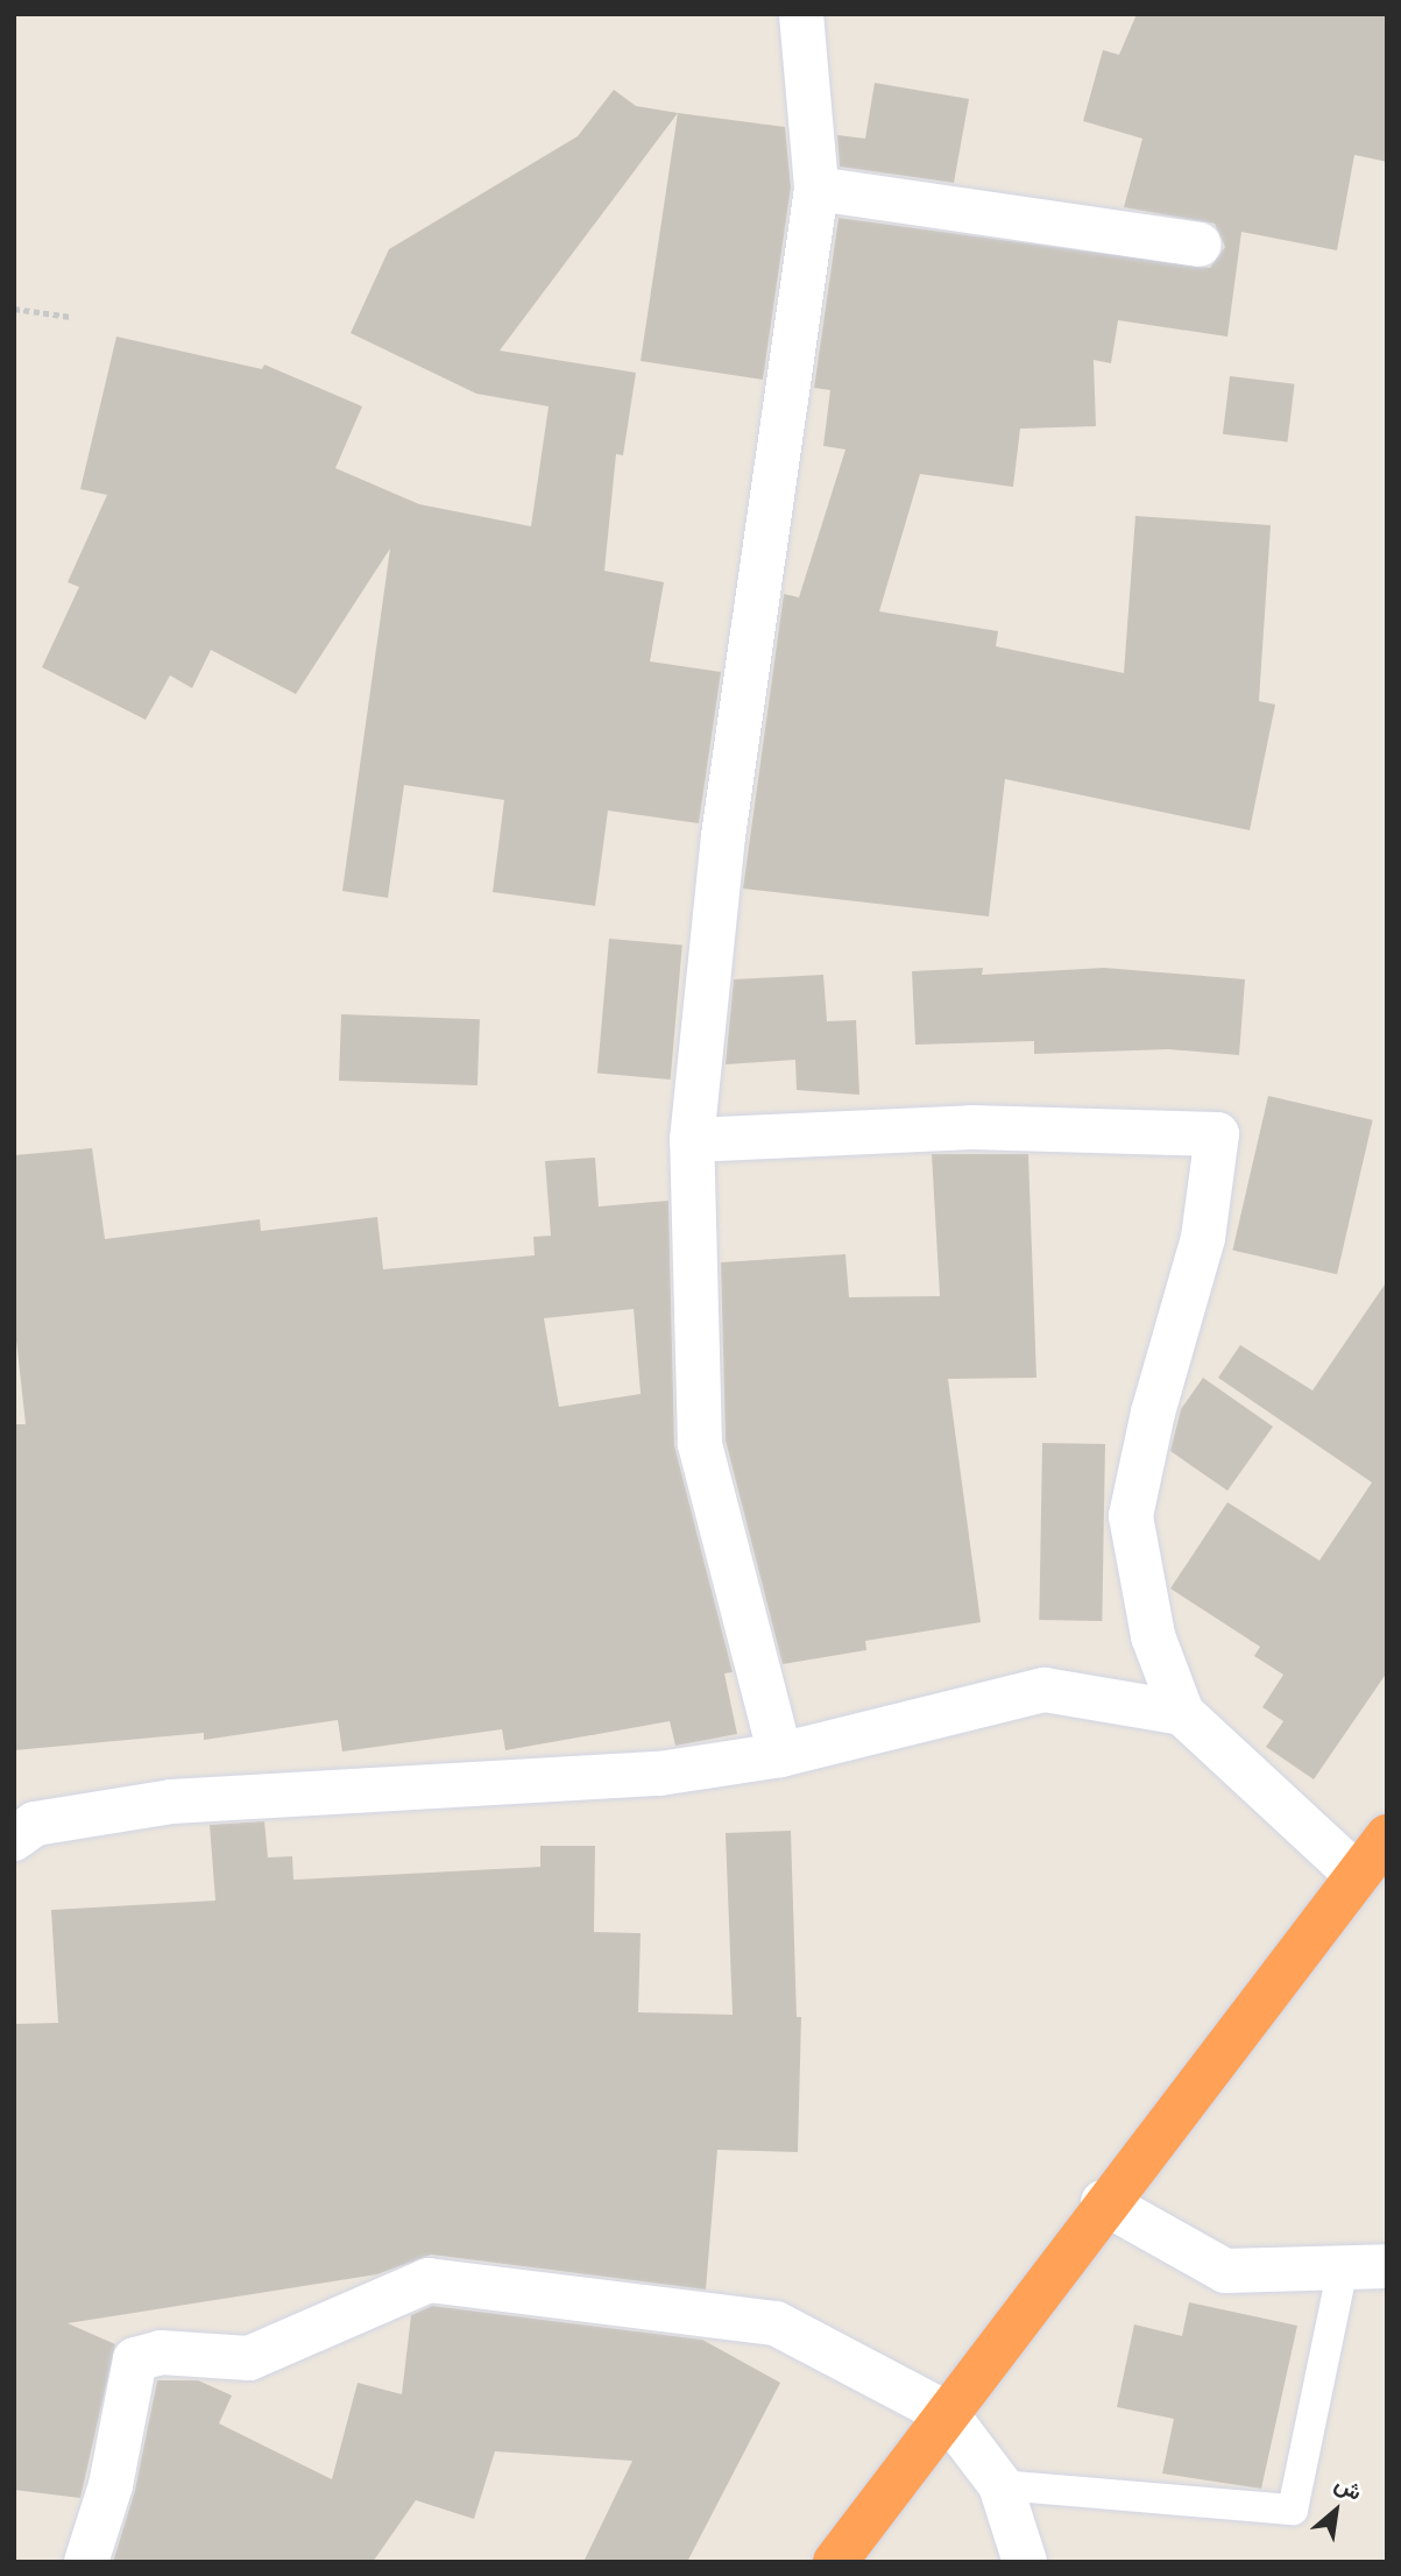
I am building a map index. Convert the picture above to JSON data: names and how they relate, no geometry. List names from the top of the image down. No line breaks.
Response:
{"north":"top right"}
